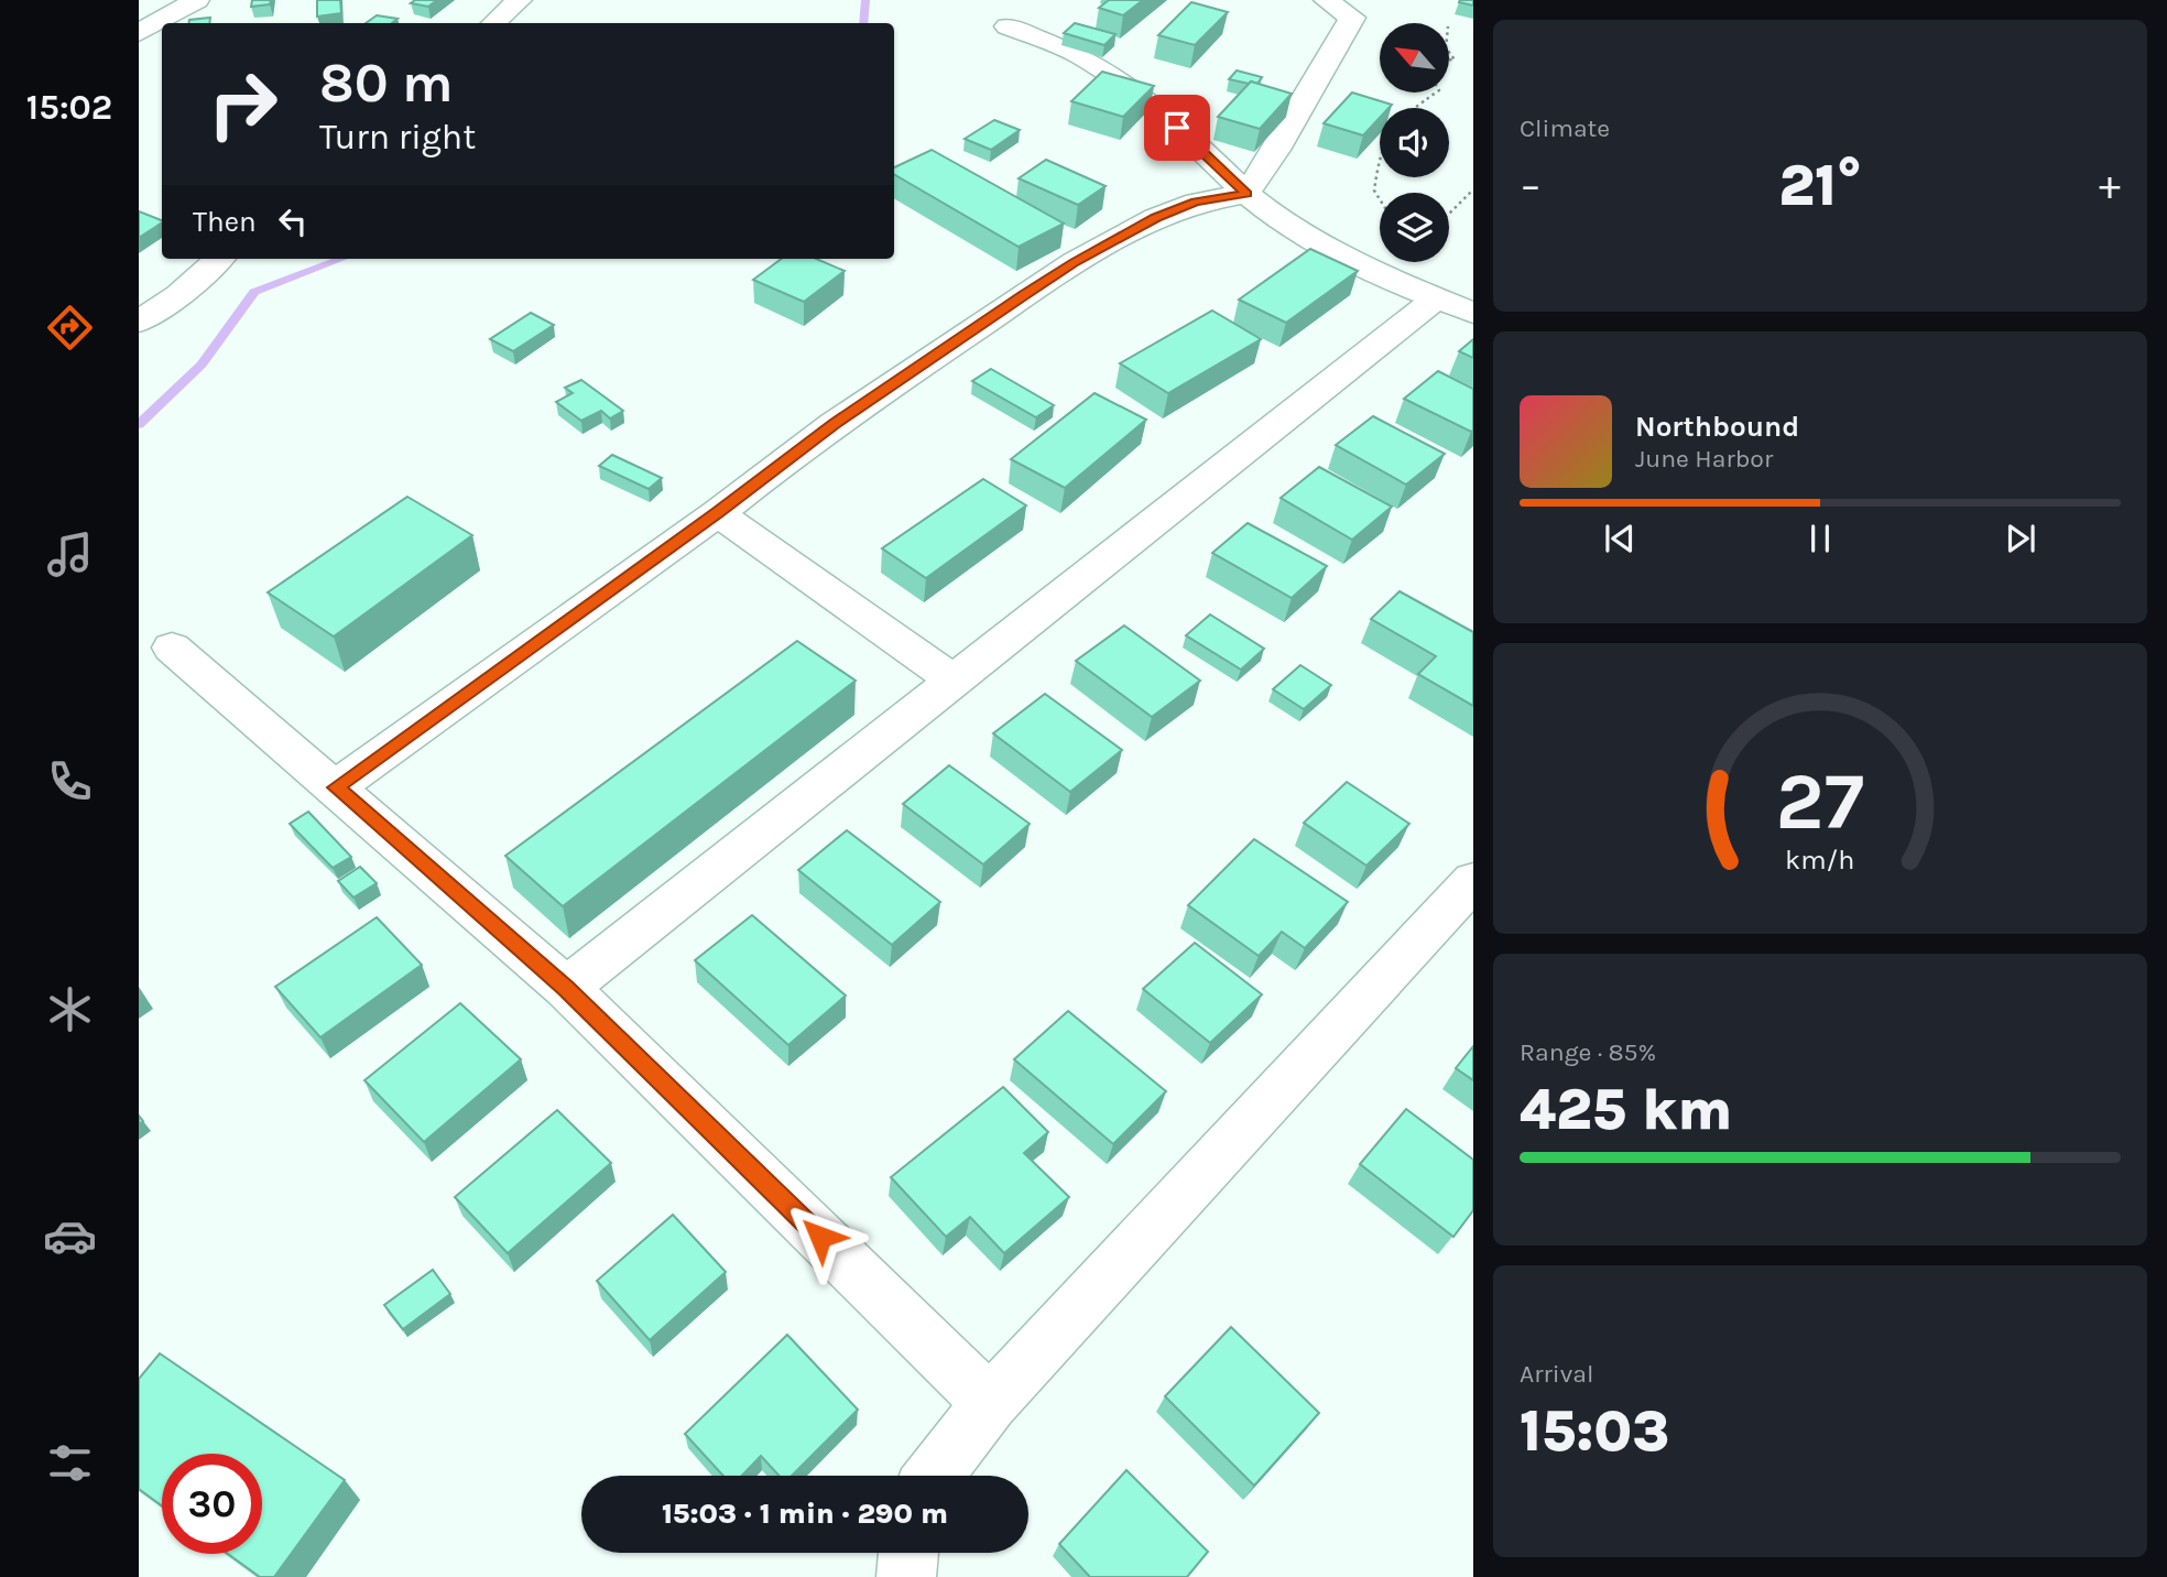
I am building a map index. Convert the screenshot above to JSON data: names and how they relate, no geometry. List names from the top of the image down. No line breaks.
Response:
{"north":"top left","page":{"tabs":"15:02","tile":["Climate",["Range · 85%","425 km"],["Arrival","15:03"]],"turn":["80 m","Turn right"],"heat":["−","21°","+"],"then":"Then","song":["Northbound","June Harbor"],"limit":"30","trip":"15:03 · 1 min · 290 m","gauge":["27","km/h"]}}
